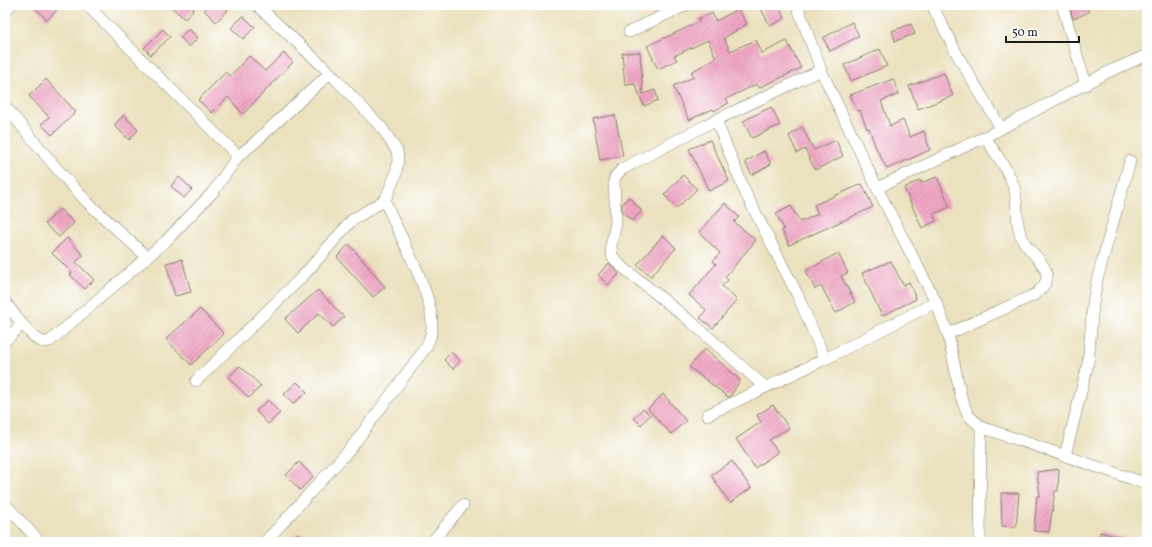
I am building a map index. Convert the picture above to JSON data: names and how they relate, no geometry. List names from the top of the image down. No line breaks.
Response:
{"scale_bar":"50 m"}
